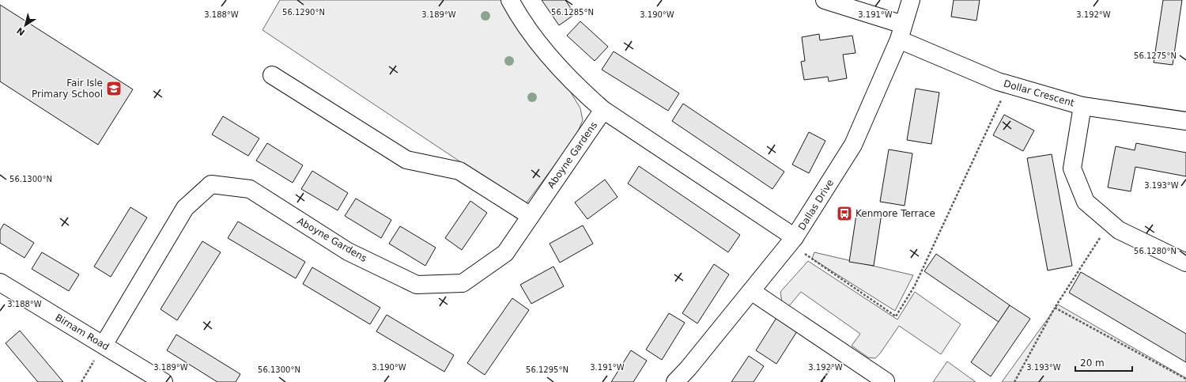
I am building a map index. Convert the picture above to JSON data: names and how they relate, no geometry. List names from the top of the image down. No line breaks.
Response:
{"streets":{"street":["Dollar Crescent","Aboyne Gardens","Dallas Drive","Birnam Road"]},"crossings":[["Dollar Crescent","Dallas Drive"],["Aboyne Gardens","Birnam Road"]],"places":{"school or university":["Fair Isle Primary School"],"bus stop":["Kenmore Terrace"]},"scale_bar":"20 m","north":"bottom left","coordinates":["56.1290°N","56.1285°N","3.189°W","3.190°W","3.191°W","3.192°W","3.188°W","56.1275°N","56.1300°N","3.193°W","56.1280°N","56.1295°N"]}
